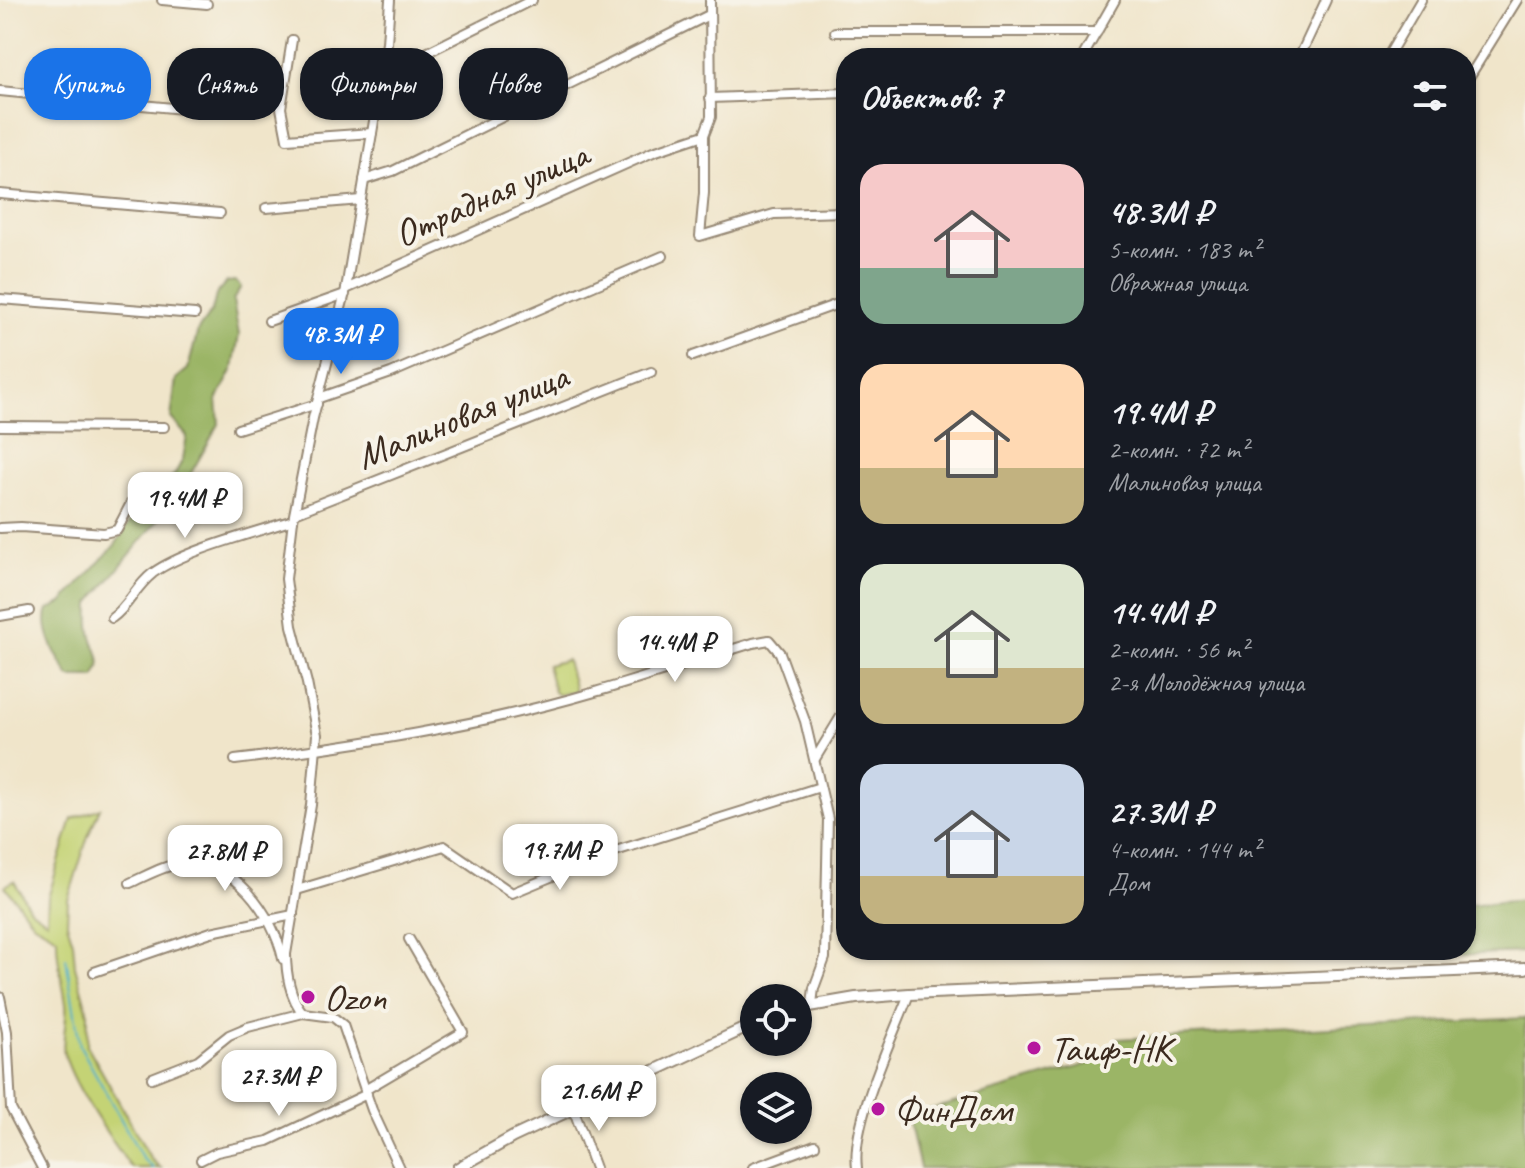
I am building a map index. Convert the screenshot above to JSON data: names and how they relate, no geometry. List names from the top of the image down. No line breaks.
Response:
{"streets":{"street":["Отрадная улица","Малиновая улица"]},"places":["Ozon","Таиф-НК","ФинДом"],"page":{"chip":["Купить","Снять","Фильтры","Новое"],"heading":"Объектов: 7","list":[{"name":"48.3M ₽","note":"5-комн. · 183 m² · Овражная улица"},{"name":"19.4M ₽","note":"2-комн. · 72 m² · Малиновая улица"},{"name":"14.4M ₽","note":"2-комн. · 56 m² · 2-я Молодёжная улица"},{"name":"27.3M ₽","note":"4-комн. · 144 m² · Дом"}],"price":["48.3M ₽","19.4M ₽","14.4M ₽","19.7M ₽","27.8M ₽","27.3M ₽","21.6M ₽"]}}
